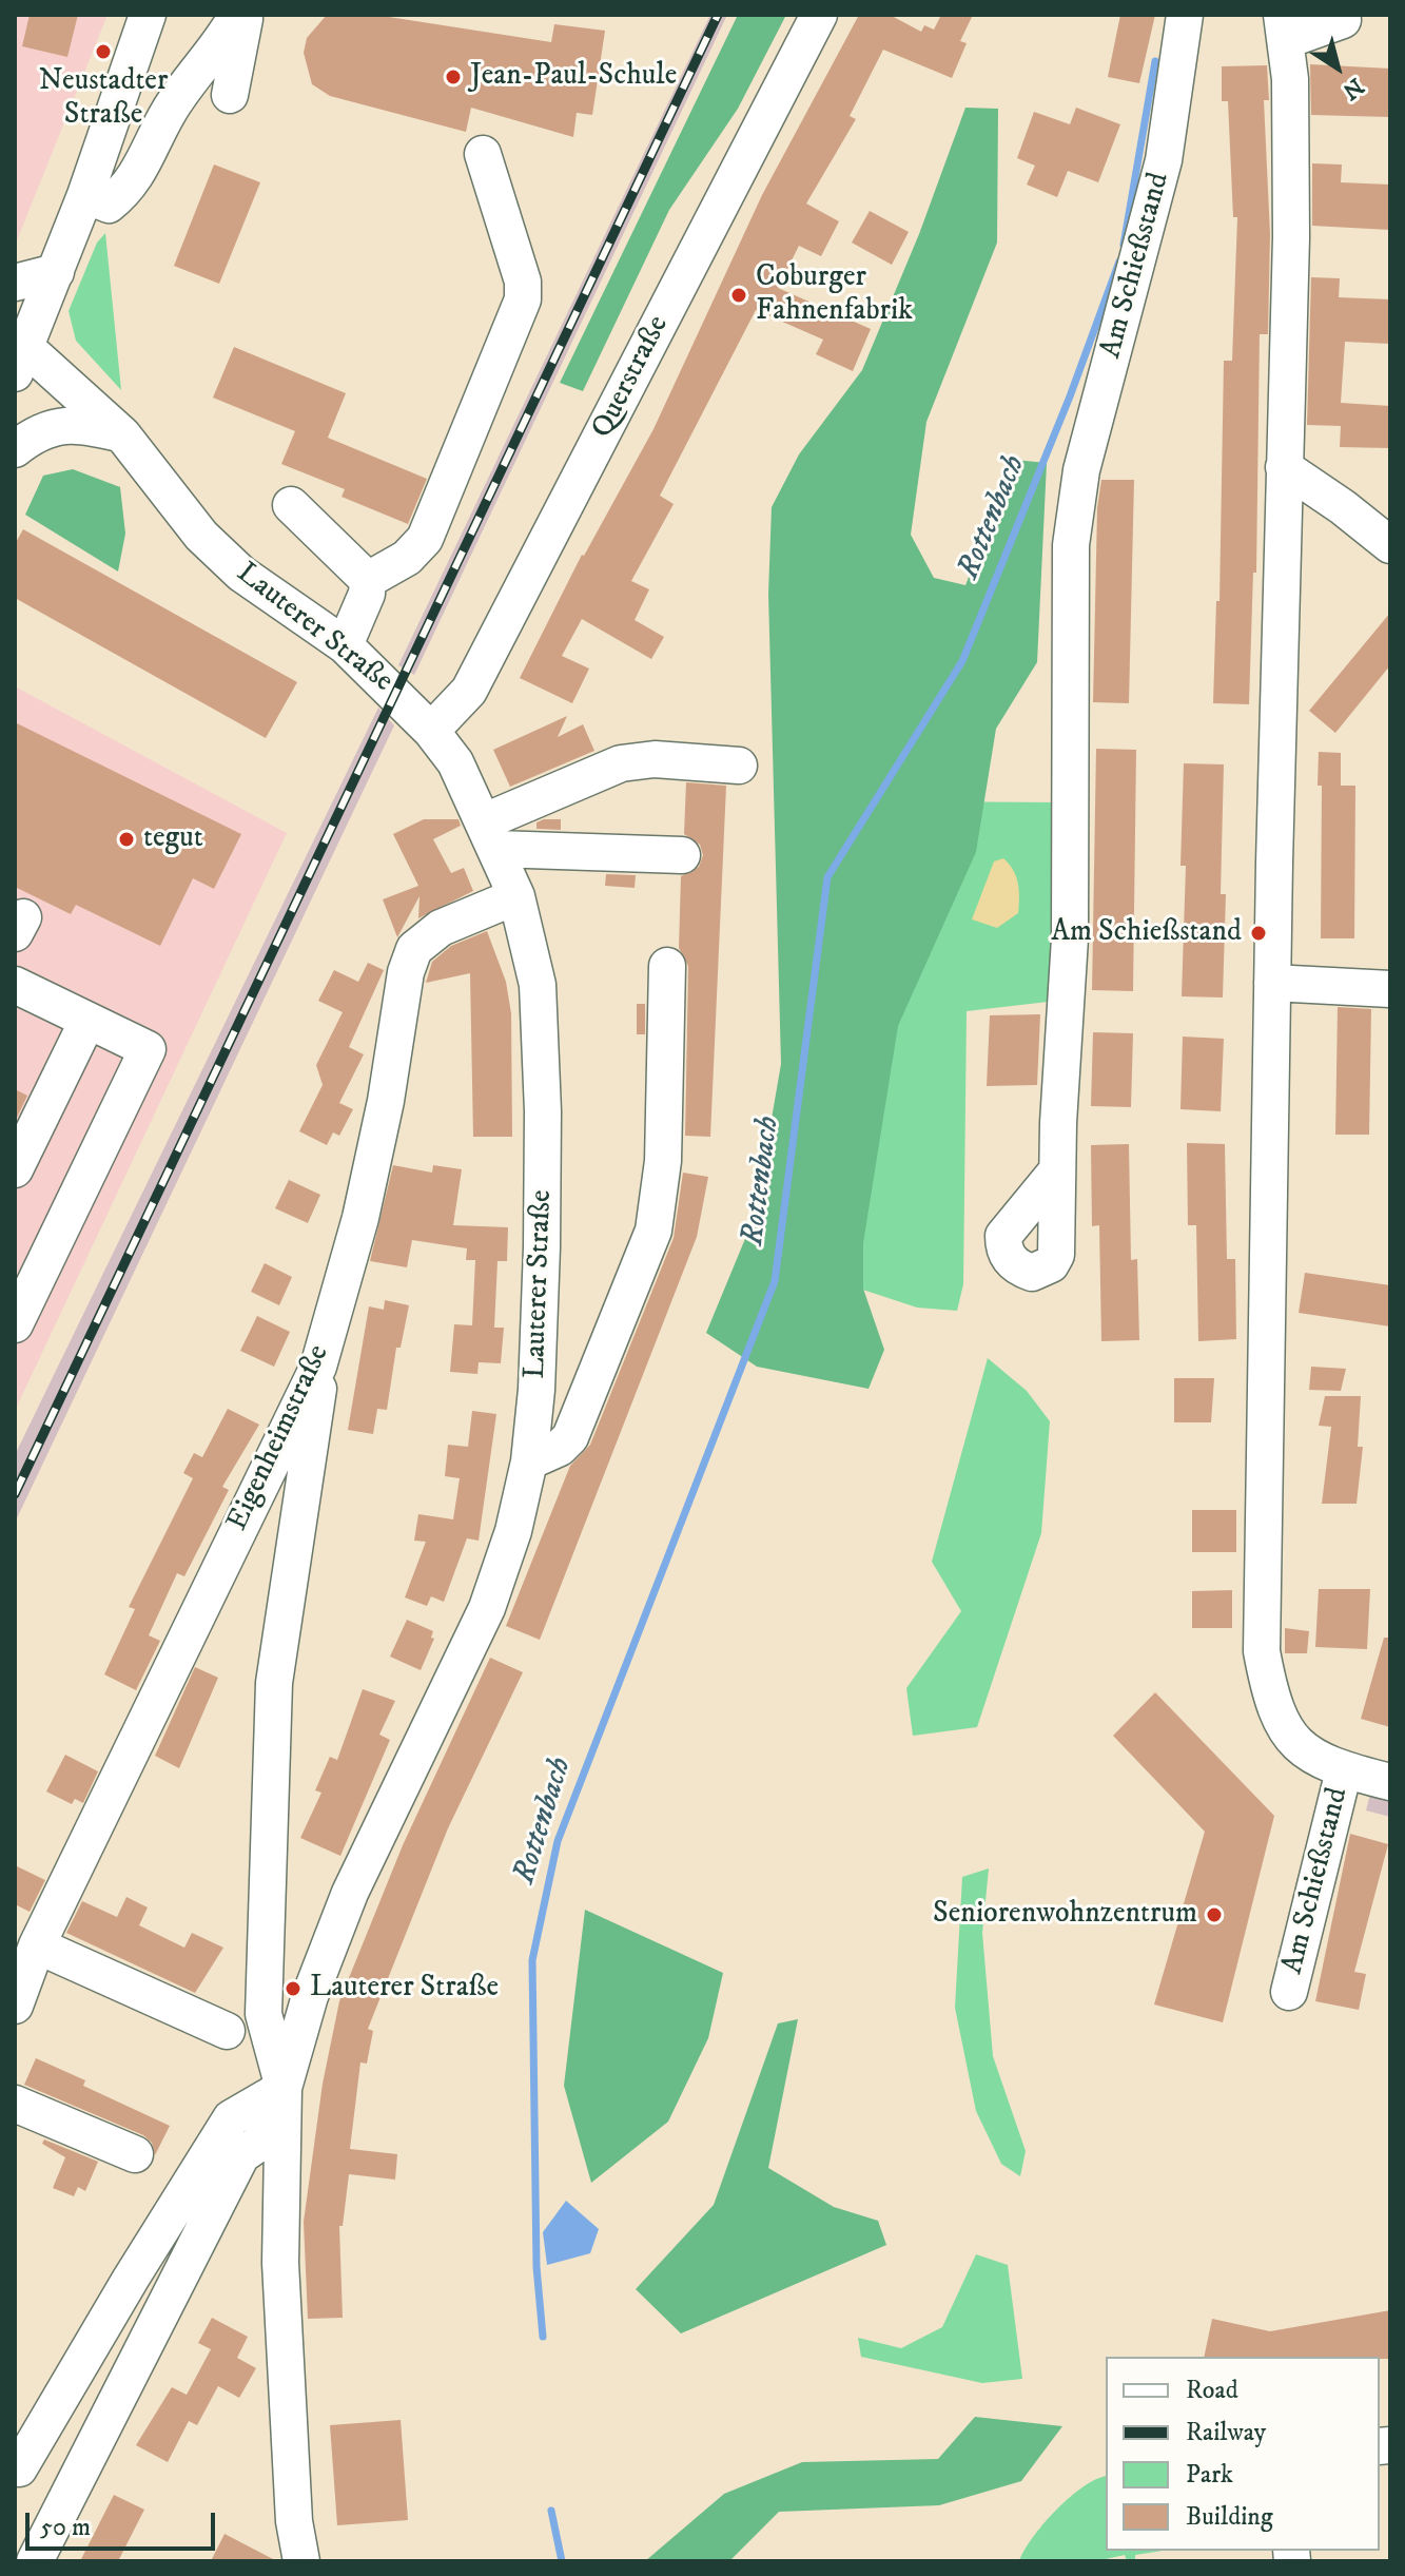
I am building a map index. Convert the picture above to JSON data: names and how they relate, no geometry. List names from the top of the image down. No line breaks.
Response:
{"streets":{"street":["Am Schießstand","Querstraße","Lauterer Straße","Eigenheimstraße"]},"crossings":[["Querstraße","Lauterer Straße"],["Lauterer Straße","Eigenheimstraße"]],"water":["Rottenbach"],"places":["Neustadter Straße","Jean-Paul-Schule","Coburger Fahnenfabrik","tegut","Am Schießstand","Seniorenwohnzentrum","Lauterer Straße"],"legend":["Road","Railway","Park","Building"],"scale_bar":"50 m","north":"bottom right"}
